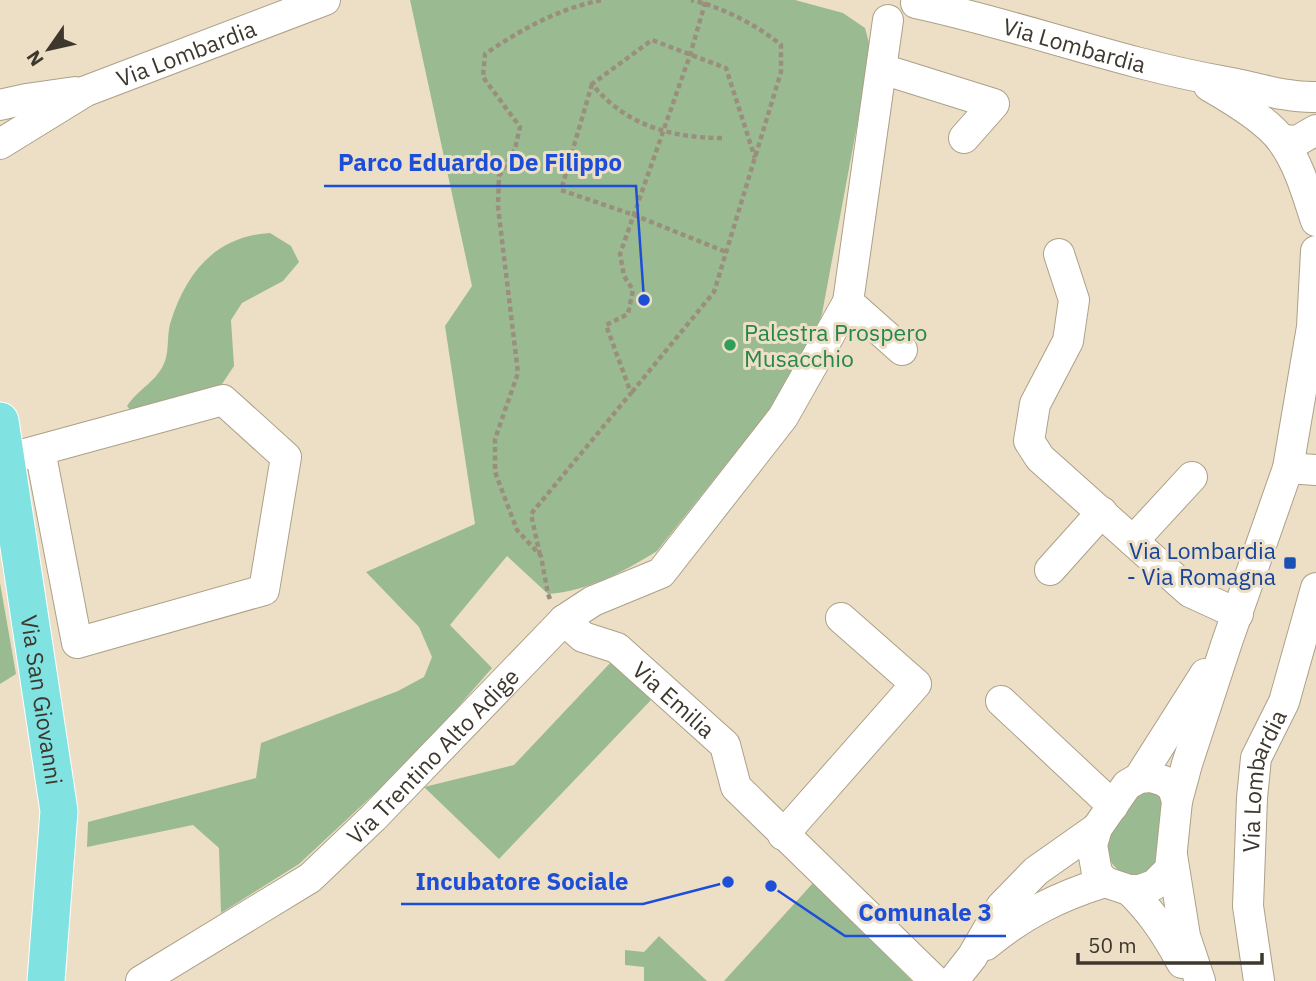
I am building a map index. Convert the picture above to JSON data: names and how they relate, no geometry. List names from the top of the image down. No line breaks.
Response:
{"streets":{"main road":["Via San Giovanni"],"street":["Via Lombardia","Via Emilia","Via Trentino Alto Adige"]},"crossings":[["Via Emilia","Via Trentino Alto Adige"]],"places":{"other":["Parco Eduardo De Filippo","Palestra Prospero Musacchio","Incubatore Sociale","Comunale 3"],"transit":["Via Lombardia - Via Romagna"]},"scale_bar":"50 m","north":"bottom left"}
